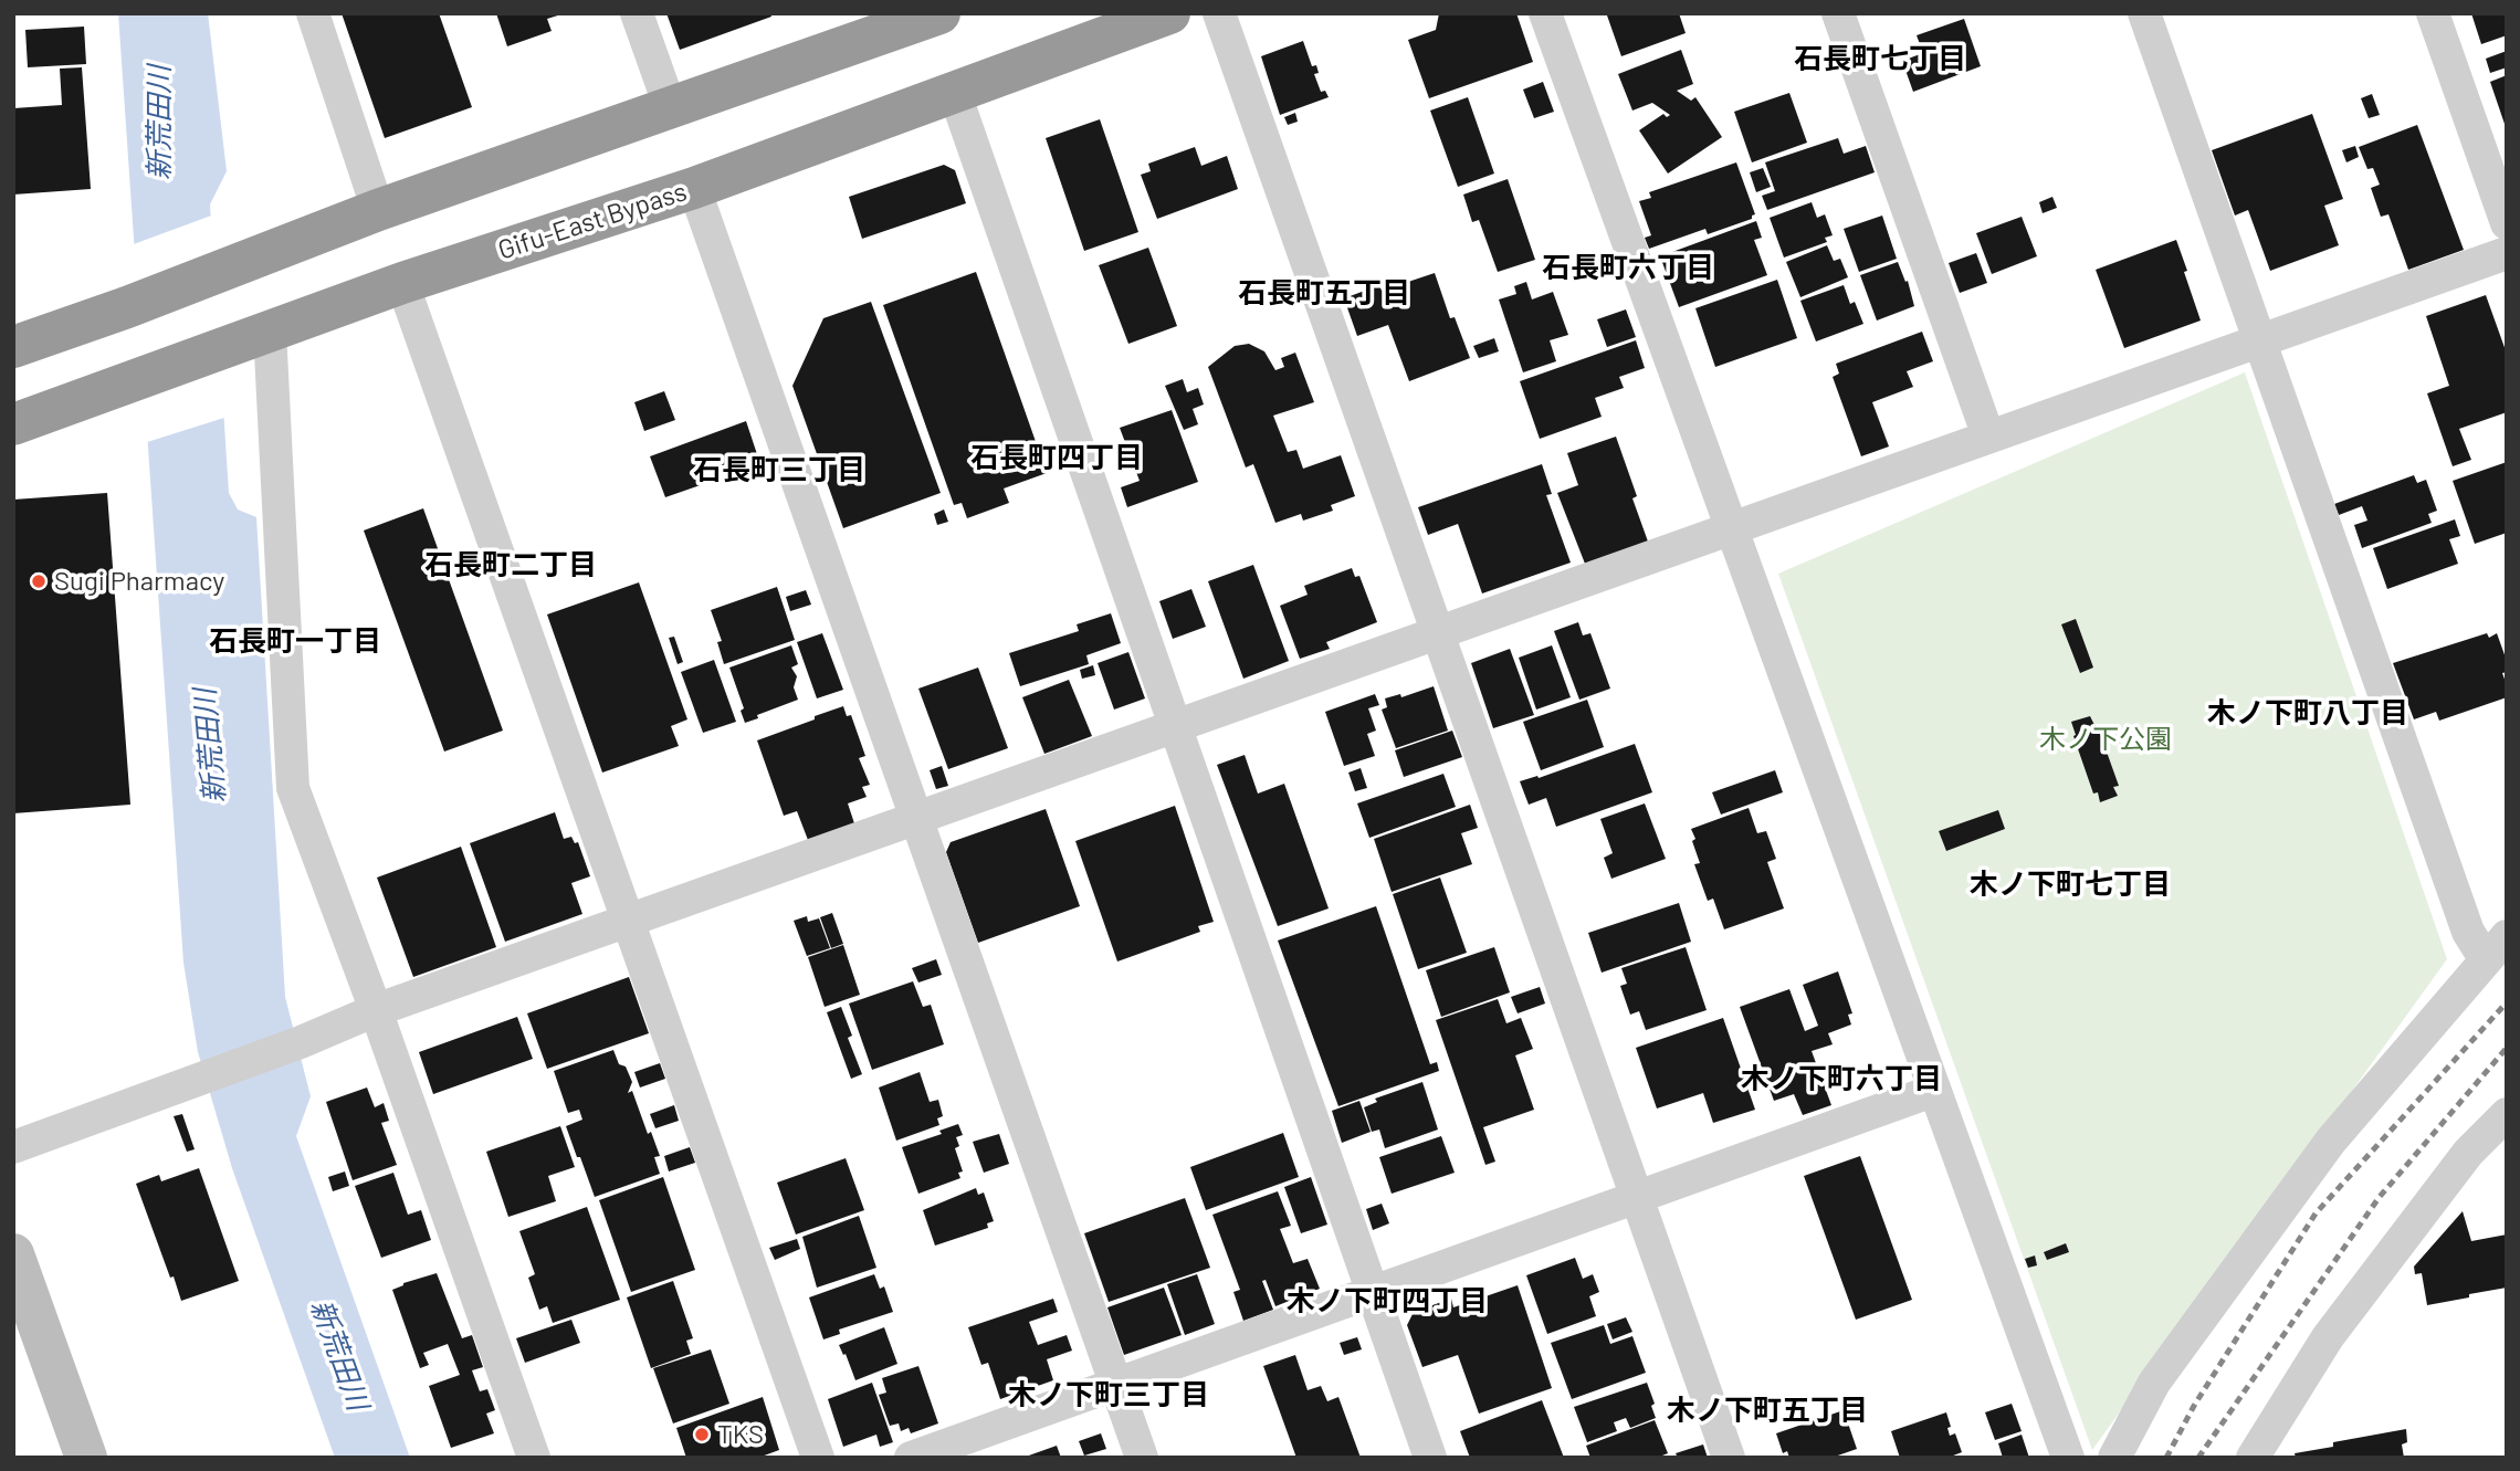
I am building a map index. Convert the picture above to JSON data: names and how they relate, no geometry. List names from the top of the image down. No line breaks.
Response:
{"streets":{"highway":["Gifu-East Bypass"]},"districts":["石長町七丁目","石長町六丁目","石長町五丁目","石長町四丁目","石長町三丁目","石長町二丁目","石長町一丁目","木ノ下町八丁目","木ノ下町七丁目","木ノ下町六丁目","木ノ下町四丁目","木ノ下町三丁目","木ノ下町五丁目"],"water":["新荒田川"],"parks":["木ノ下公園"],"places":["Sugi Pharmacy","TKS"]}
